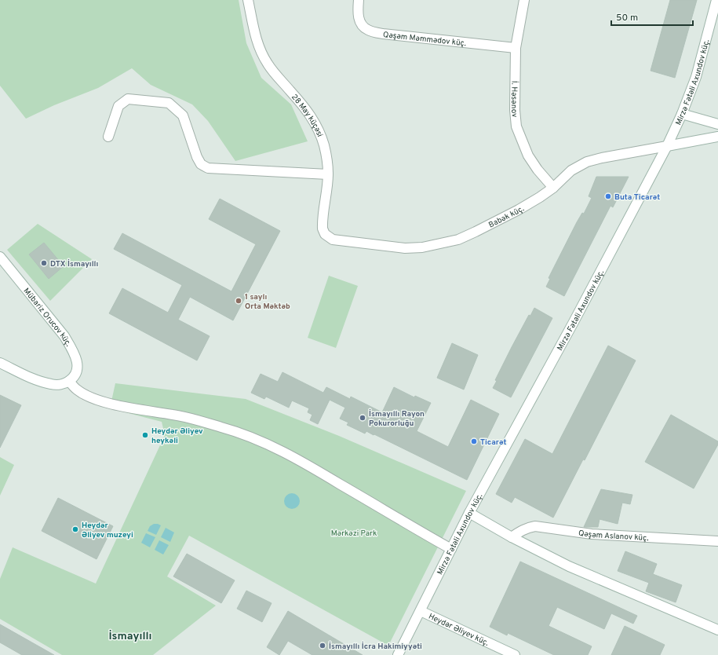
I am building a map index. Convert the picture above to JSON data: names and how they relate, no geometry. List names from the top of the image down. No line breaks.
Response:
{"streets":{"street":["Qəşəm Məmmədov küç.","Mirzə Fətəli Axundov küç.","İ. Həsənov","28 May küçəsi","Babək küç.","Mübariz Orucov küç.","Qəşəm Aslanov küç.","Heydər Əliyev küç."]},"crossings":[["Qəşəm Məmmədov küç.","İ. Həsənov"],["Mirzə Fətəli Axundov küç.","Babək küç."],["Mirzə Fətəli Axundov küç.","Heydər Əliyev küç."],["İ. Həsənov","Babək küç."],["28 May küçəsi","Babək küç."]],"districts":["İsmayıllı"],"parks":["Mərkəzi Park"],"places":["Buta Ticarət","DTX İsmayıllı","1 saylı Orta Məktəb","İsmayıllı Rayon Pokurorluğu","Heydər Əliyev heykəli","Ticarət","Heydər Əliyev muzeyi","İsmayıllı İcra Hakimiyyəti"],"scale_bar":"50 m"}
